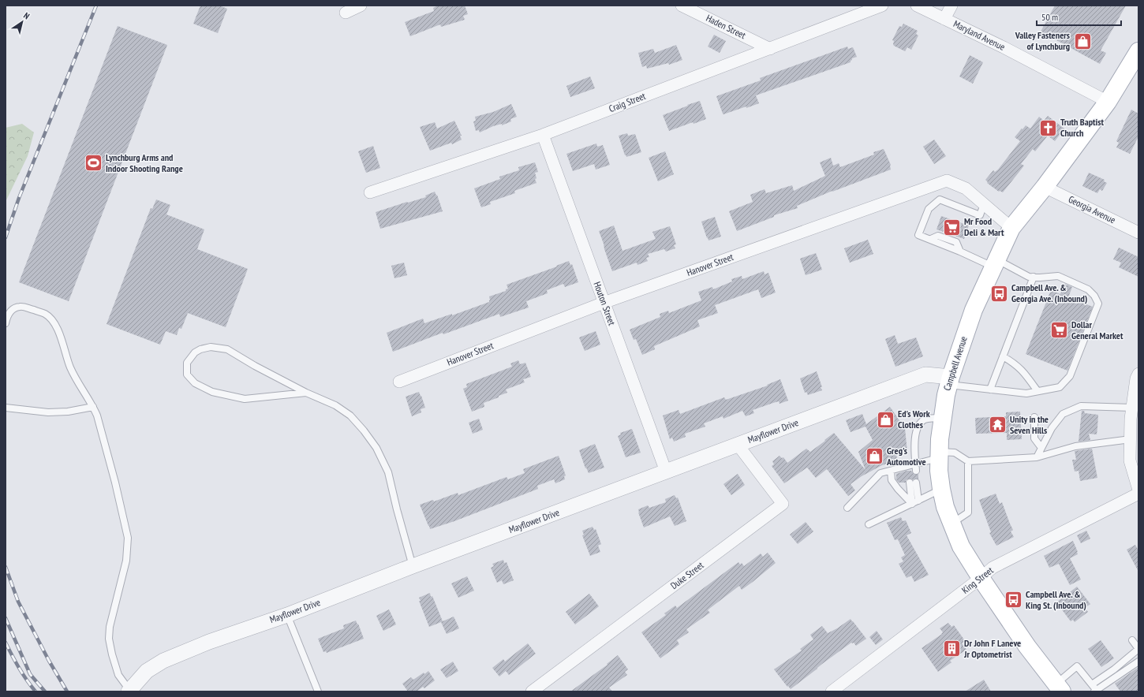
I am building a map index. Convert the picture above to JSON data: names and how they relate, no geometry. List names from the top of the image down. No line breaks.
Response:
{"streets":{"main road":["Campbell Avenue"],"street":["Haden Street","Maryland Avenue","Craig Street","Georgia Avenue","Hanover Street","Houton Street","Mayflower Drive","Duke Street","King Street"]},"crossings":[["Haden Street","Craig Street"],["Maryland Avenue","Campbell Avenue"],["Craig Street","Houton Street"],["Georgia Avenue","Campbell Avenue"],["Hanover Street","Houton Street"],["Hanover Street","Campbell Avenue"],["Houton Street","Mayflower Drive"],["Campbell Avenue","Mayflower Drive"],["Campbell Avenue","King Street"],["Mayflower Drive","Duke Street"]],"places":{"shop":["Valley Fasteners of Lynchburg","Ed's Work Clothes","Greg's Automotive"],"church":["Truth Baptist Church"],"sports":["Lynchburg Arms and Indoor Shooting Range"],"supermarket":["Mr Food Deli & Mart","Dollar General Market"],"bus stop":["Campbell Ave. & Georgia Ave. (Inbound)","Campbell Ave. & King St. (Inbound)"],"temple":["Unity in the Seven Hills"],"building":["Dr John F Laneve Jr Optometrist"]},"scale_bar":"50 m","north":"top right"}
